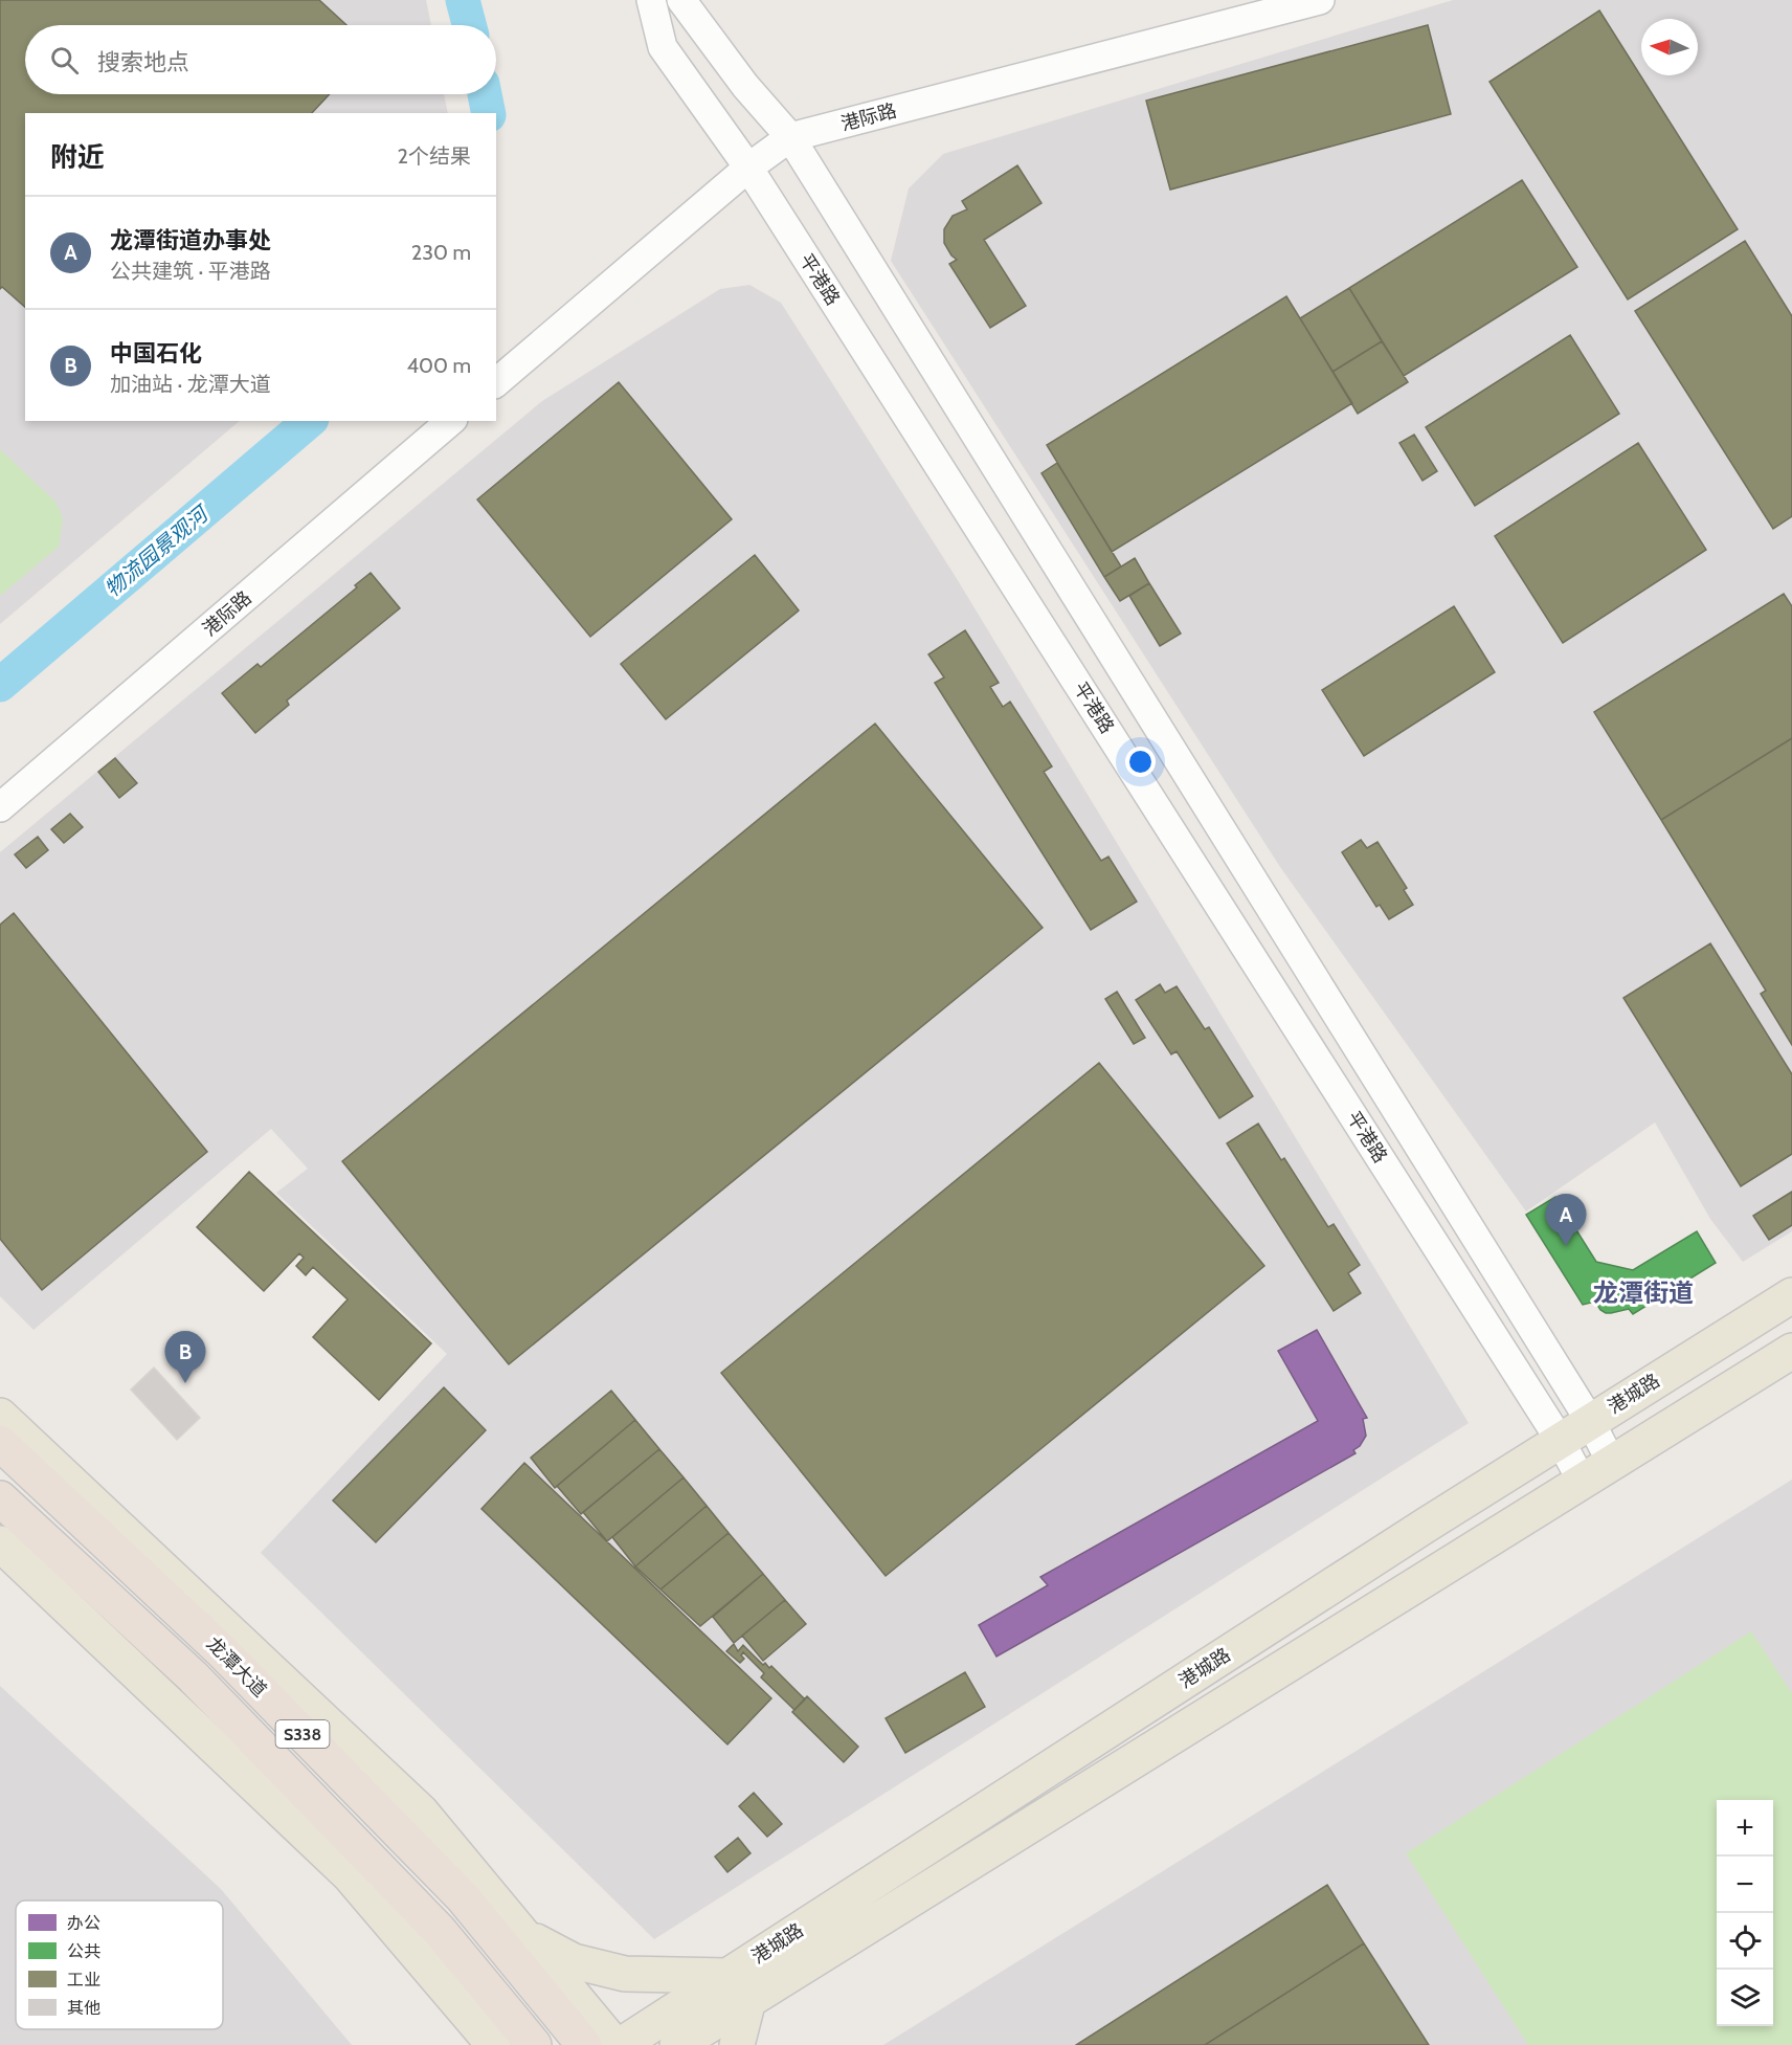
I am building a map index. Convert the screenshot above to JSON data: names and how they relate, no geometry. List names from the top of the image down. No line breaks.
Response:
{"streets":{"highway":["龙潭大道","S338"],"main road":["港城路"],"street":["港际路","平港路"]},"crossings":[["港际路","平港路"],["平港路","港城路"]],"districts":["龙潭街道"],"water":["物流园景观河"],"legend":["办公","公共","工业","其他"],"north":"left","page":{"search":"搜索地点","heading":["附近","2个结果"],"list":[{"mark":"A","name":"龙潭街道办事处","note":"公共建筑 · 平港路","value":"230 m"},{"mark":"B","name":"中国石化","note":"加油站 · 龙潭大道","value":"400 m"}],"pins":["A","B"],"map_buttons":["+","−"]}}
